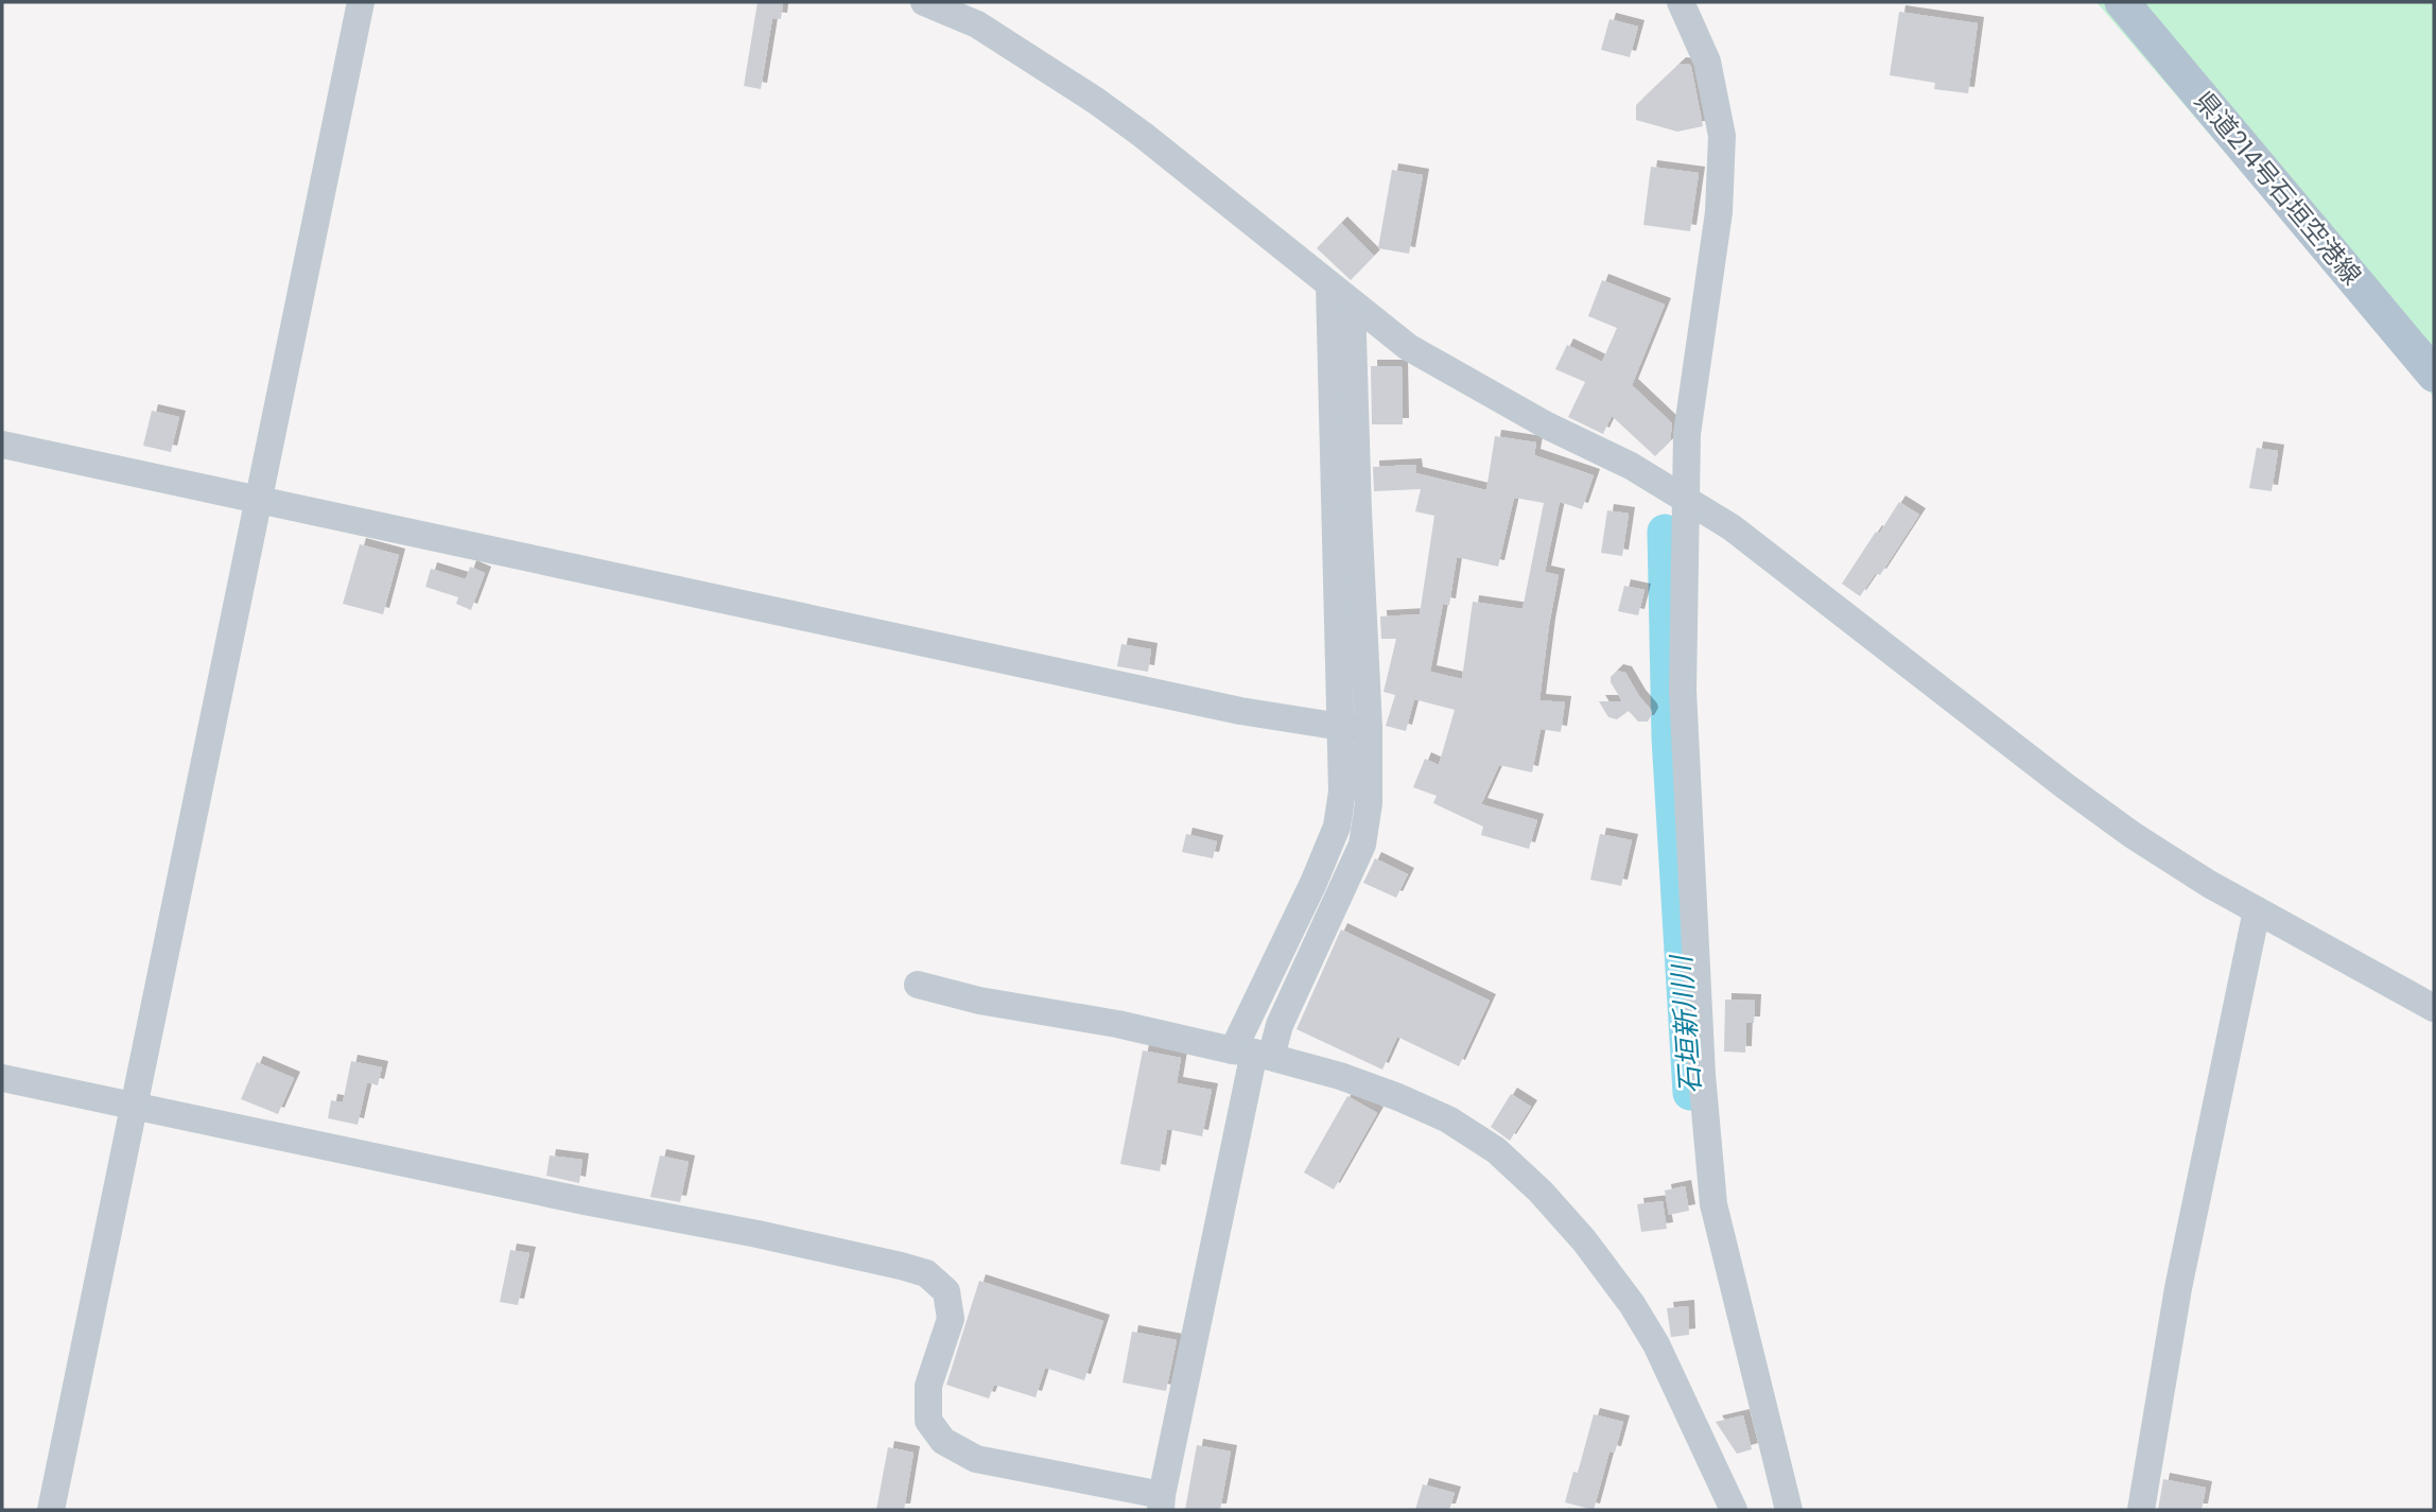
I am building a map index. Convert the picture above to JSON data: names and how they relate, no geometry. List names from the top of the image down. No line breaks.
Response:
{"streets":{"main road":["県道214号石垣空港線"]},"water":["石垣新川川"]}
